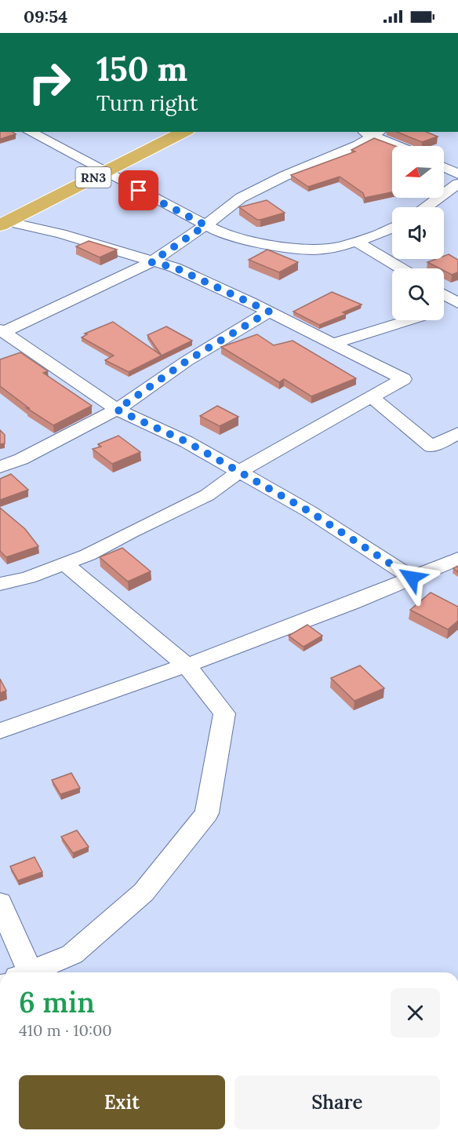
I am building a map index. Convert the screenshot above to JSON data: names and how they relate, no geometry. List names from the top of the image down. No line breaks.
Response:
{"streets":{"highway":["RN3"]},"north":"left","page":{"status":"09:54","turn":["150 m","Turn right"],"heading":["6 min","410 m · 10:00"],"buttons":["Exit","Share"]}}
